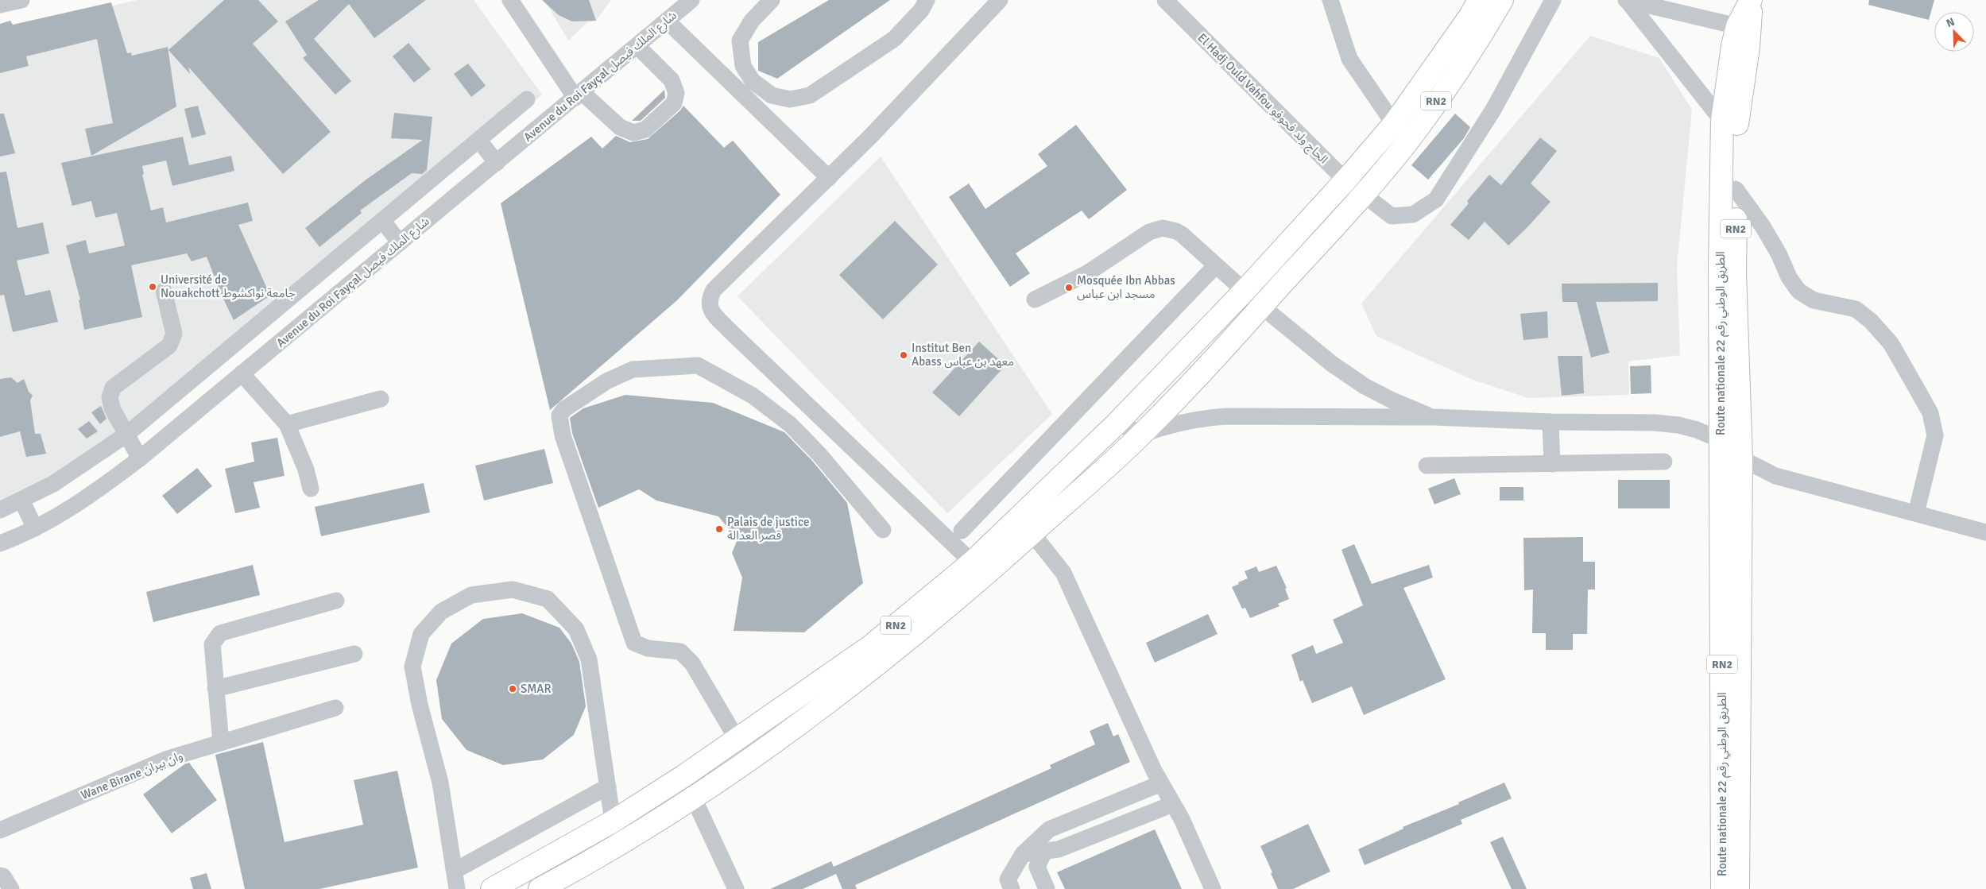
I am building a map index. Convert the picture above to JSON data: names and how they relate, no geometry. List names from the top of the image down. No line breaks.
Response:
{"streets":{"highway":["RN2","Route nationale 22 الطريق الوطني رقم"],"street":["Avenue du Roi Fayçal شارع الملك فيصل","El Hadj Ould Vahfou الحاج ولد فحوفو","Wane Birane وان بيران"]},"crossings":[["El Hadj Ould Vahfou الحاج ولد فحوفو","RN2"]],"places":["Université de Nouakchott جامعة نواكشوط","Mosquée Ibn Abbas مسجد ابن عباس","Institut Ben Abass معهد بن عباس","Palais de justice قصر العدالة","SMAR"],"north":"top left"}
